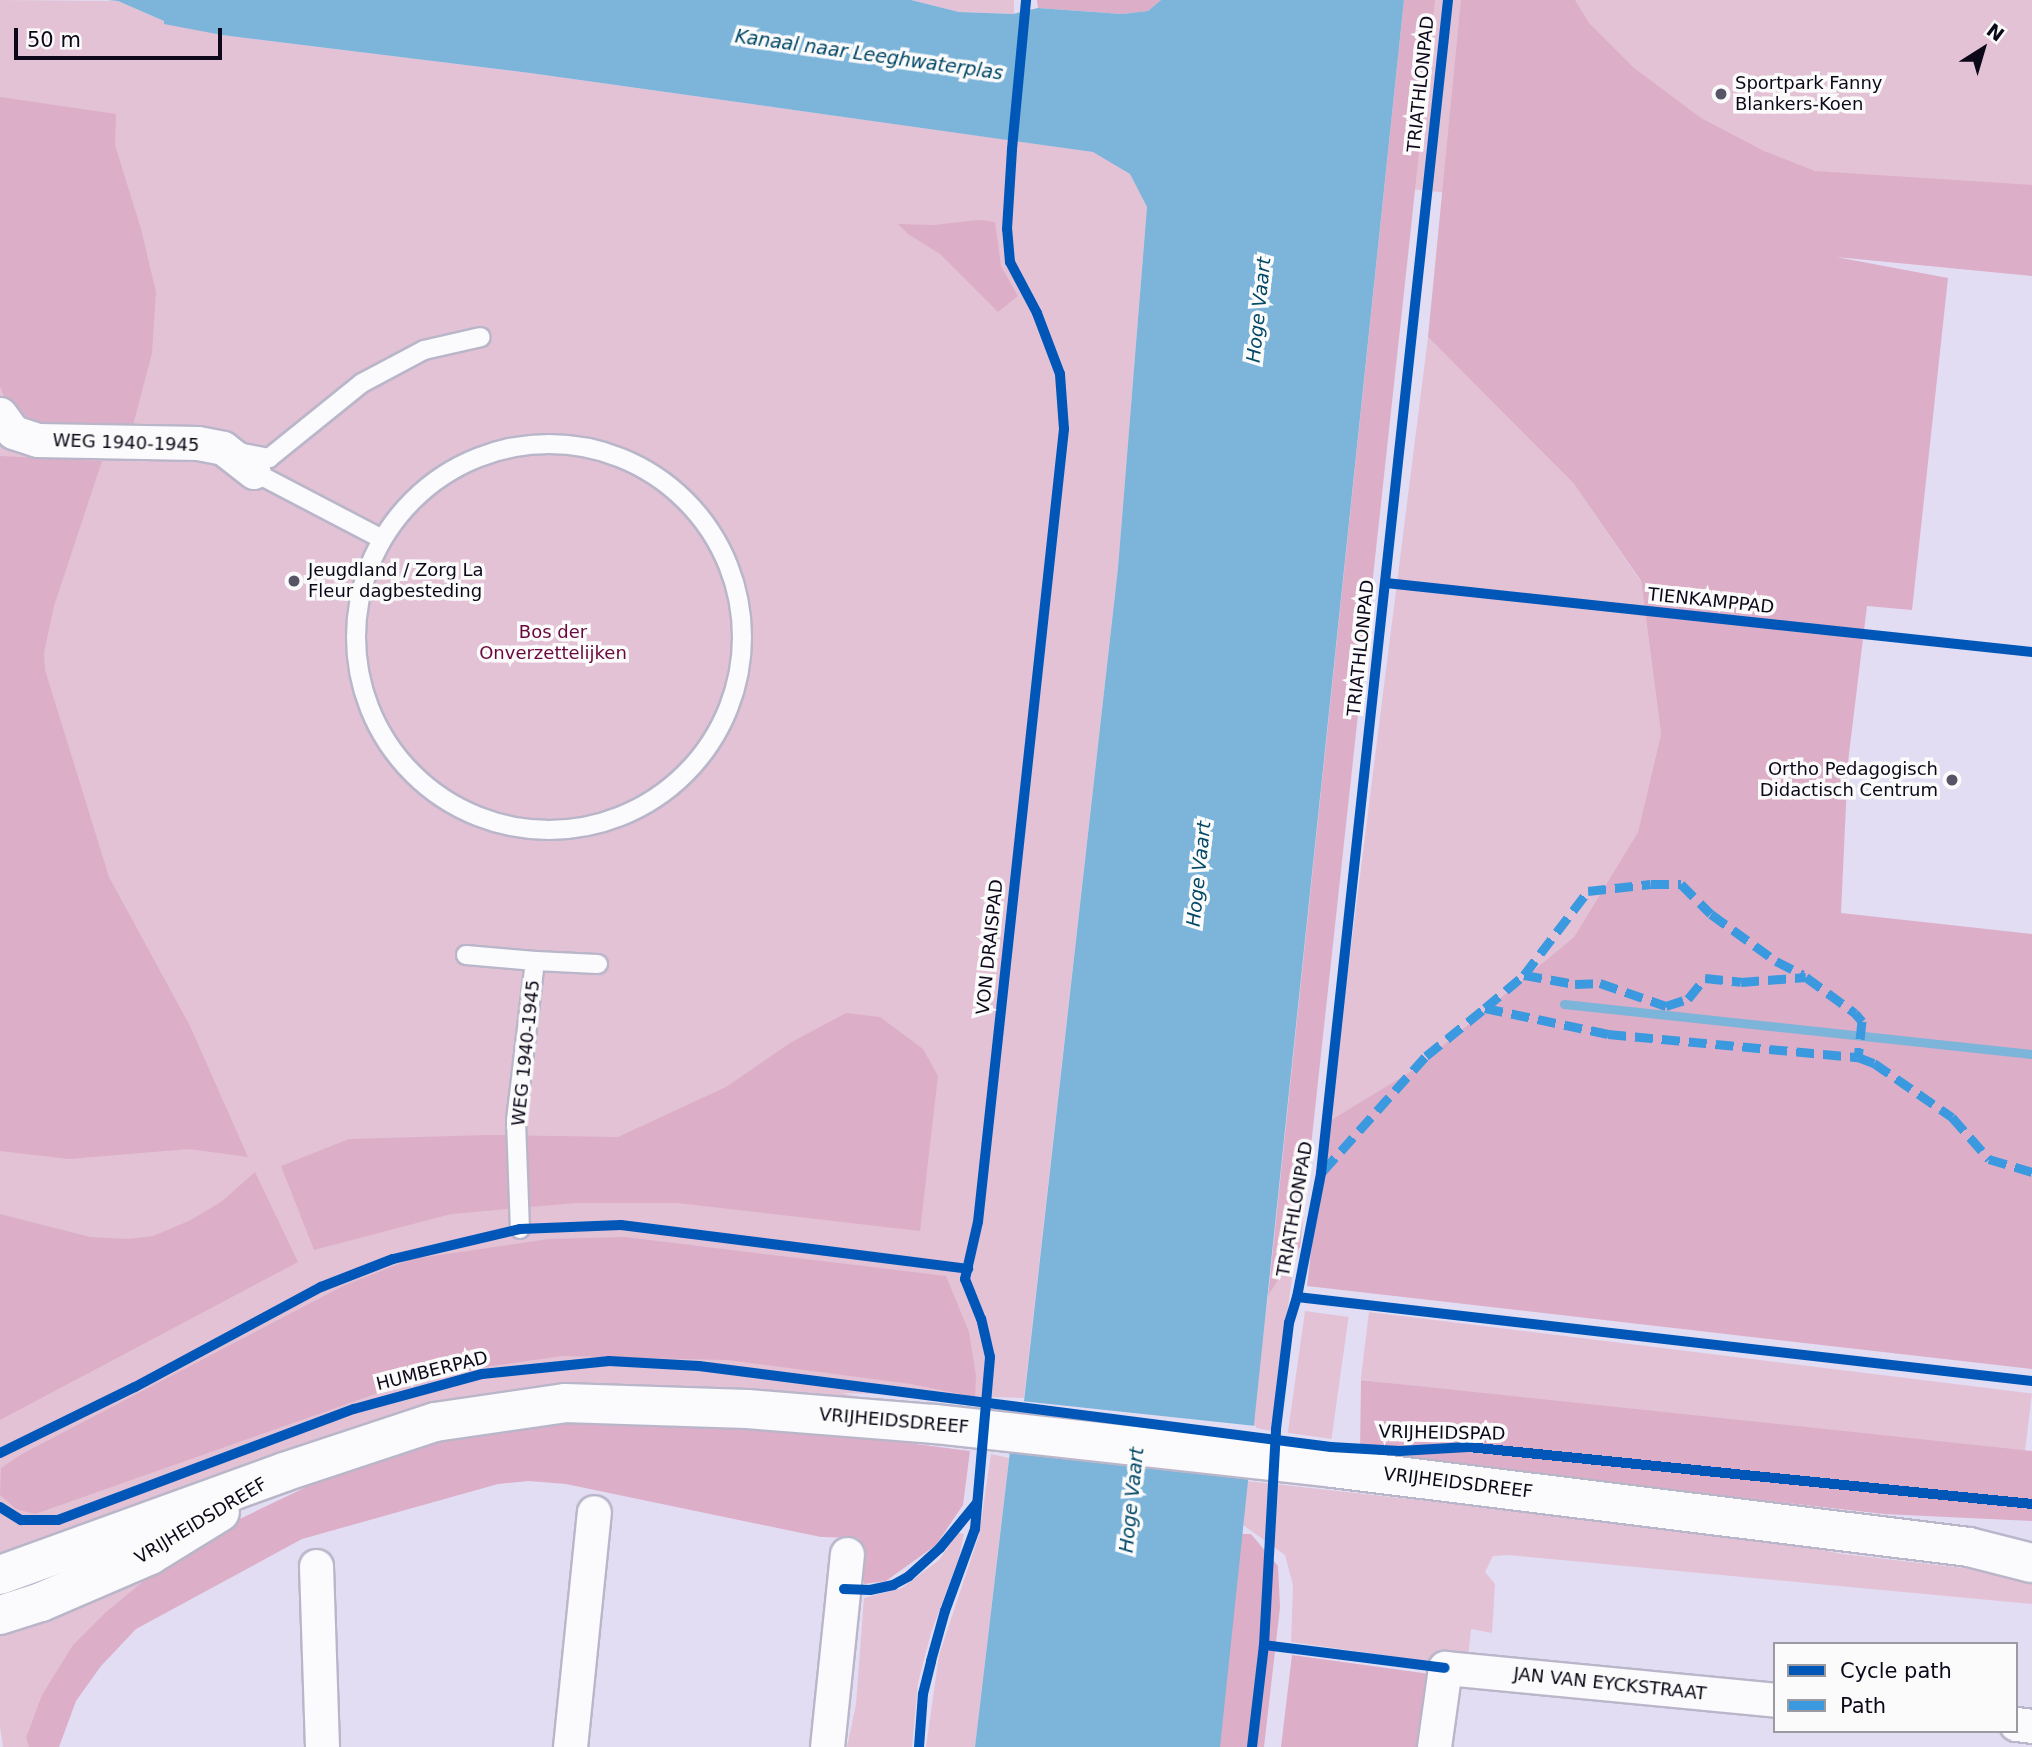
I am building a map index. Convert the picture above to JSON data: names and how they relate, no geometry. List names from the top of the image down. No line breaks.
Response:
{"streets":{"main road":["VRIJHEIDSDREEF"],"street":["WEG 1940-1945","JAN VAN EYCKSTRAAT"],"cycle path":["TRIATHLONPAD","TIENKAMPPAD","VON DRAISPAD","HUMBERPAD"]},"water":["Kanaal naar Leeghwaterplas","Hoge Vaart"],"parks":["Bos der Onverzettelijken"],"places":["Sportpark Fanny Blankers-Koen","Jeugdland / Zorg La Fleur dagbesteding","Ortho Pedagogisch Didactisch Centrum"],"legend":["Cycle path","Path"],"scale_bar":"50 m","north":"top right"}
